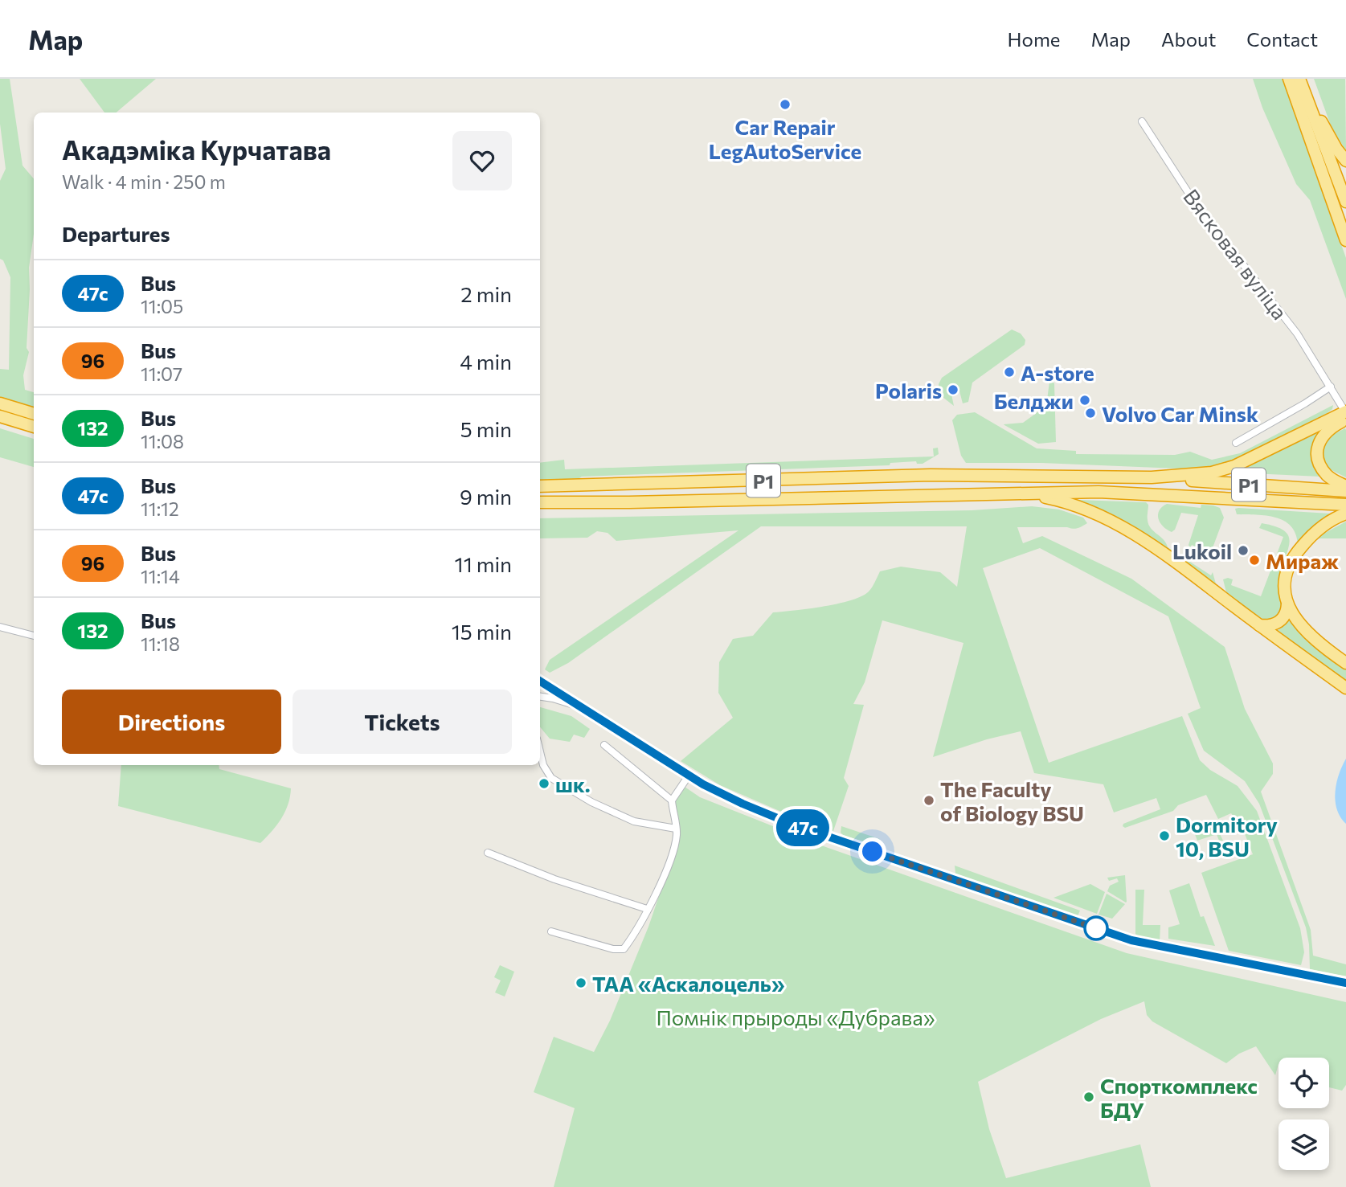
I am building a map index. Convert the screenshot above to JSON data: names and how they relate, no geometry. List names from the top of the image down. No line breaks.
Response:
{"streets":{"highway":["Р1"],"street":["Вясковая вуліца"]},"parks":["Помнік прыроды «Дубрава»"],"places":["Car Repair LegAutoService","А-store","Polaris","Белджи","Volvo Car Minsk","Lukoil","Мираж","шк.","The Faculty of Biology BSU","Dormitory 10, BSU","ТАА «Аскалоцель»","Спорткомплекс БДУ"],"lines":["bus line 47с"],"page":{"header":"Map","nav":["Home","Map","About","Contact"],"on_map":"47с","heading":[["Акадэміка Курчатава","Walk · 4 min · 250 m"],"Departures"],"list":[{"mark":"47с","name":"Bus","note":"11:05","value":"2 min"},{"mark":"96","name":"Bus","note":"11:07","value":"4 min"},{"mark":"132","name":"Bus","note":"11:08","value":"5 min"},{"mark":"47с","name":"Bus","note":"11:12","value":"9 min"},{"mark":"96","name":"Bus","note":"11:14","value":"11 min"},{"mark":"132","name":"Bus","note":"11:18","value":"15 min"}],"buttons":["Directions","Tickets"]}}
